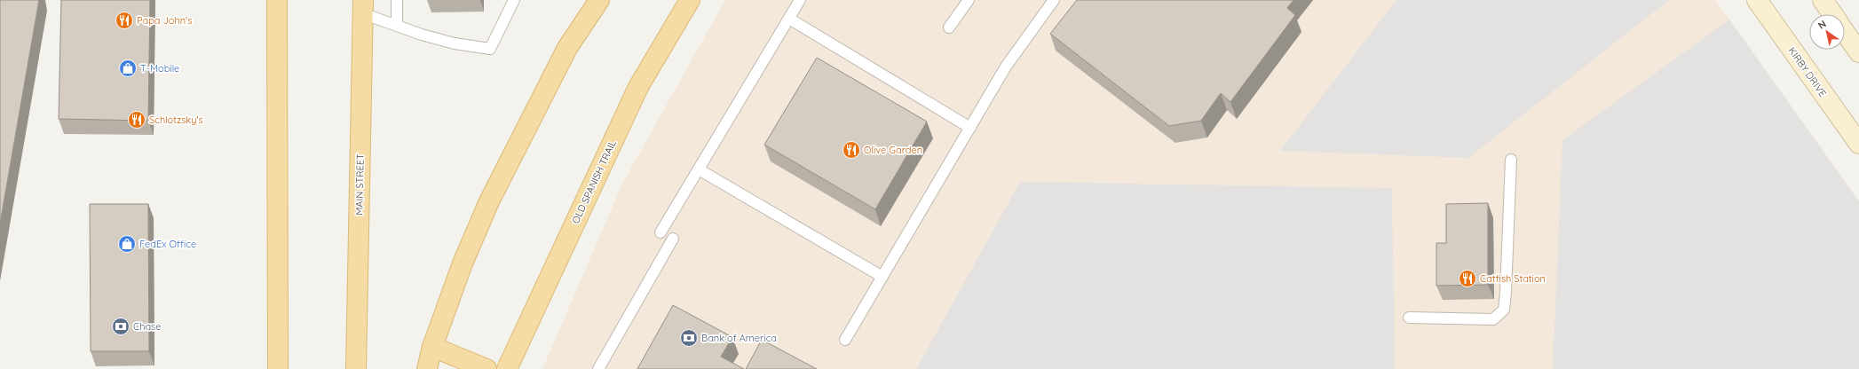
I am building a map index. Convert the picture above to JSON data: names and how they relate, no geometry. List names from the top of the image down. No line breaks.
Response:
{"streets":{"main road":["KIRBY DRIVE","OLD SPANISH TRAIL","MAIN STREET"]},"places":{"restaurant":["Papa John's","Schlotzsky's","Olive Garden","Catfish Station"],"shop":["T-Mobile","FedEx Office"],"bank":["Chase","Bank of America"]},"north":"top left"}
